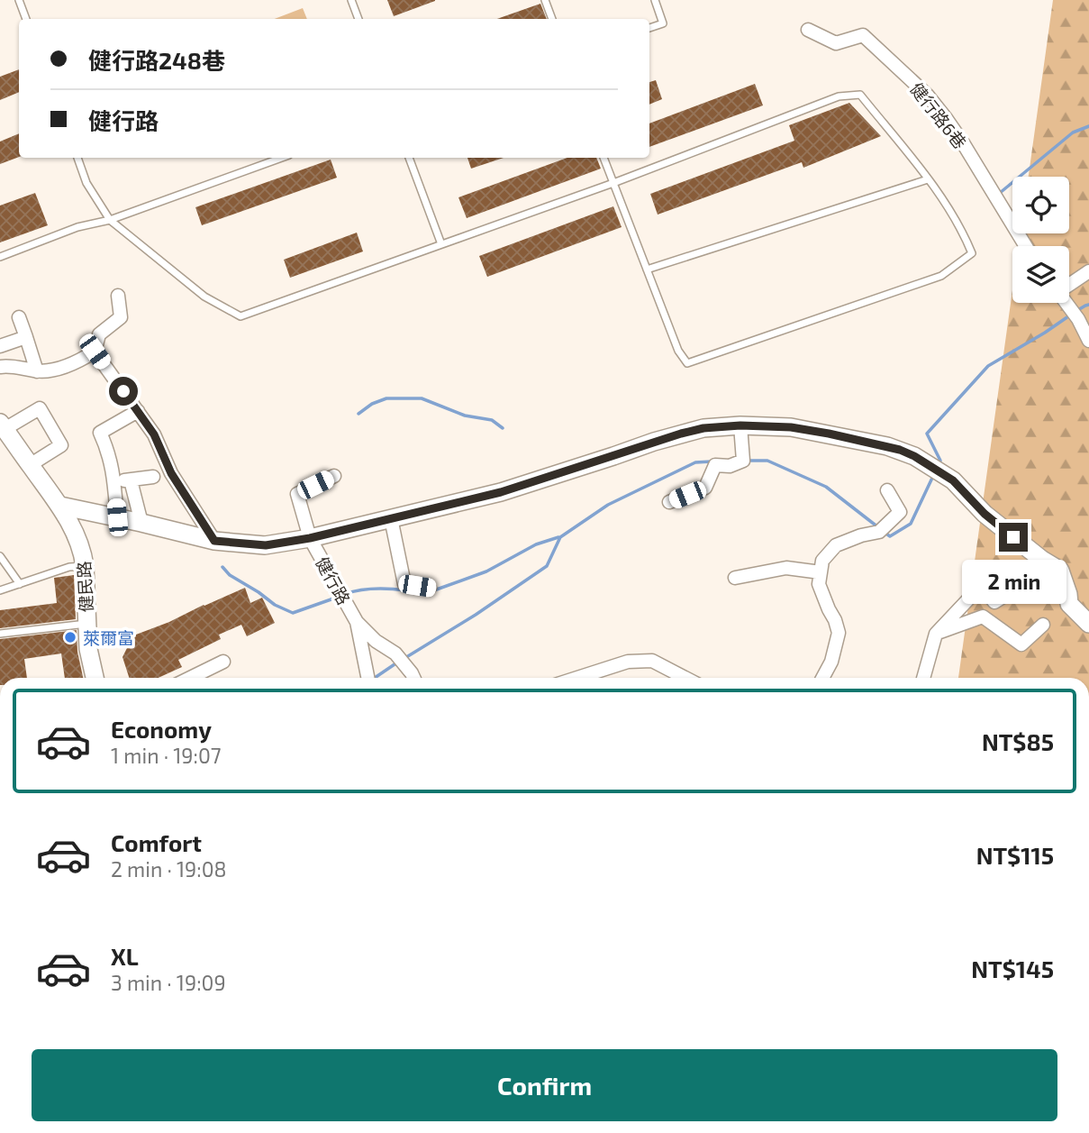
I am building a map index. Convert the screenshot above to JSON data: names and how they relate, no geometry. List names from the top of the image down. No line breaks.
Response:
{"streets":{"street":["健行路6巷","健行路","健民路"]},"crossings":[["健行路","健民路"]],"places":["萊爾富"],"page":{"banner":["健行路248巷","健行路"],"bubble":"2 min","list":[{"name":"Economy","note":"1 min · 19:07","value":"NT$85"},{"name":"Comfort","note":"2 min · 19:08","value":"NT$115"},{"name":"XL","note":"3 min · 19:09","value":"NT$145"}],"buttons":"Confirm"}}
